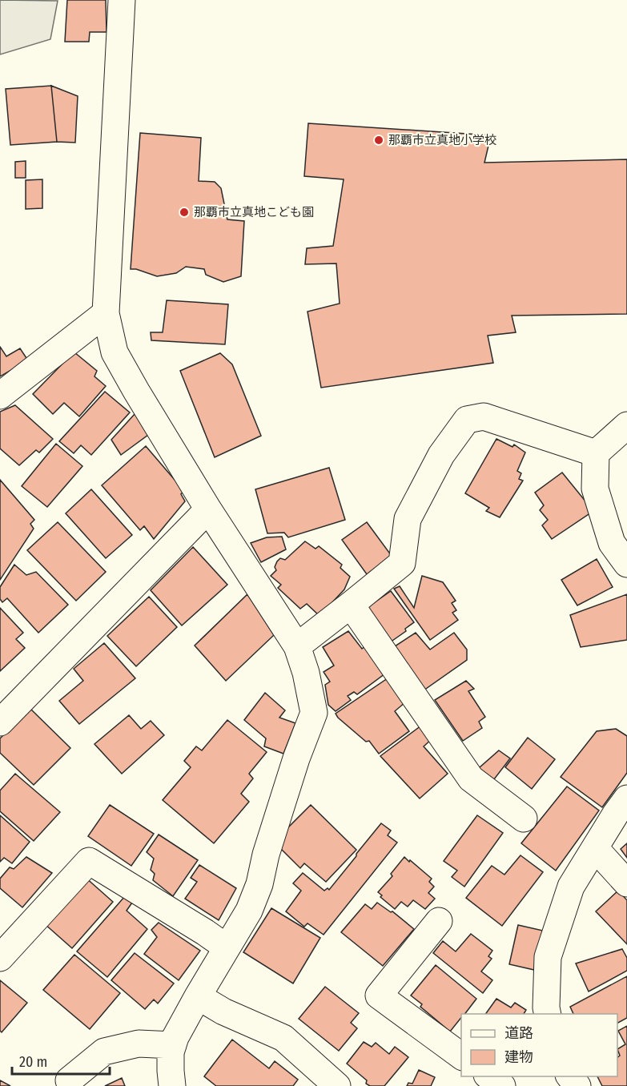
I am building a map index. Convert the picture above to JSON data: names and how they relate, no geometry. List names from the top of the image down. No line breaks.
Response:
{"places":["那覇市立真地小学校","那覇市立真地こども園"],"legend":["道路","建物"],"scale_bar":"20 m"}
